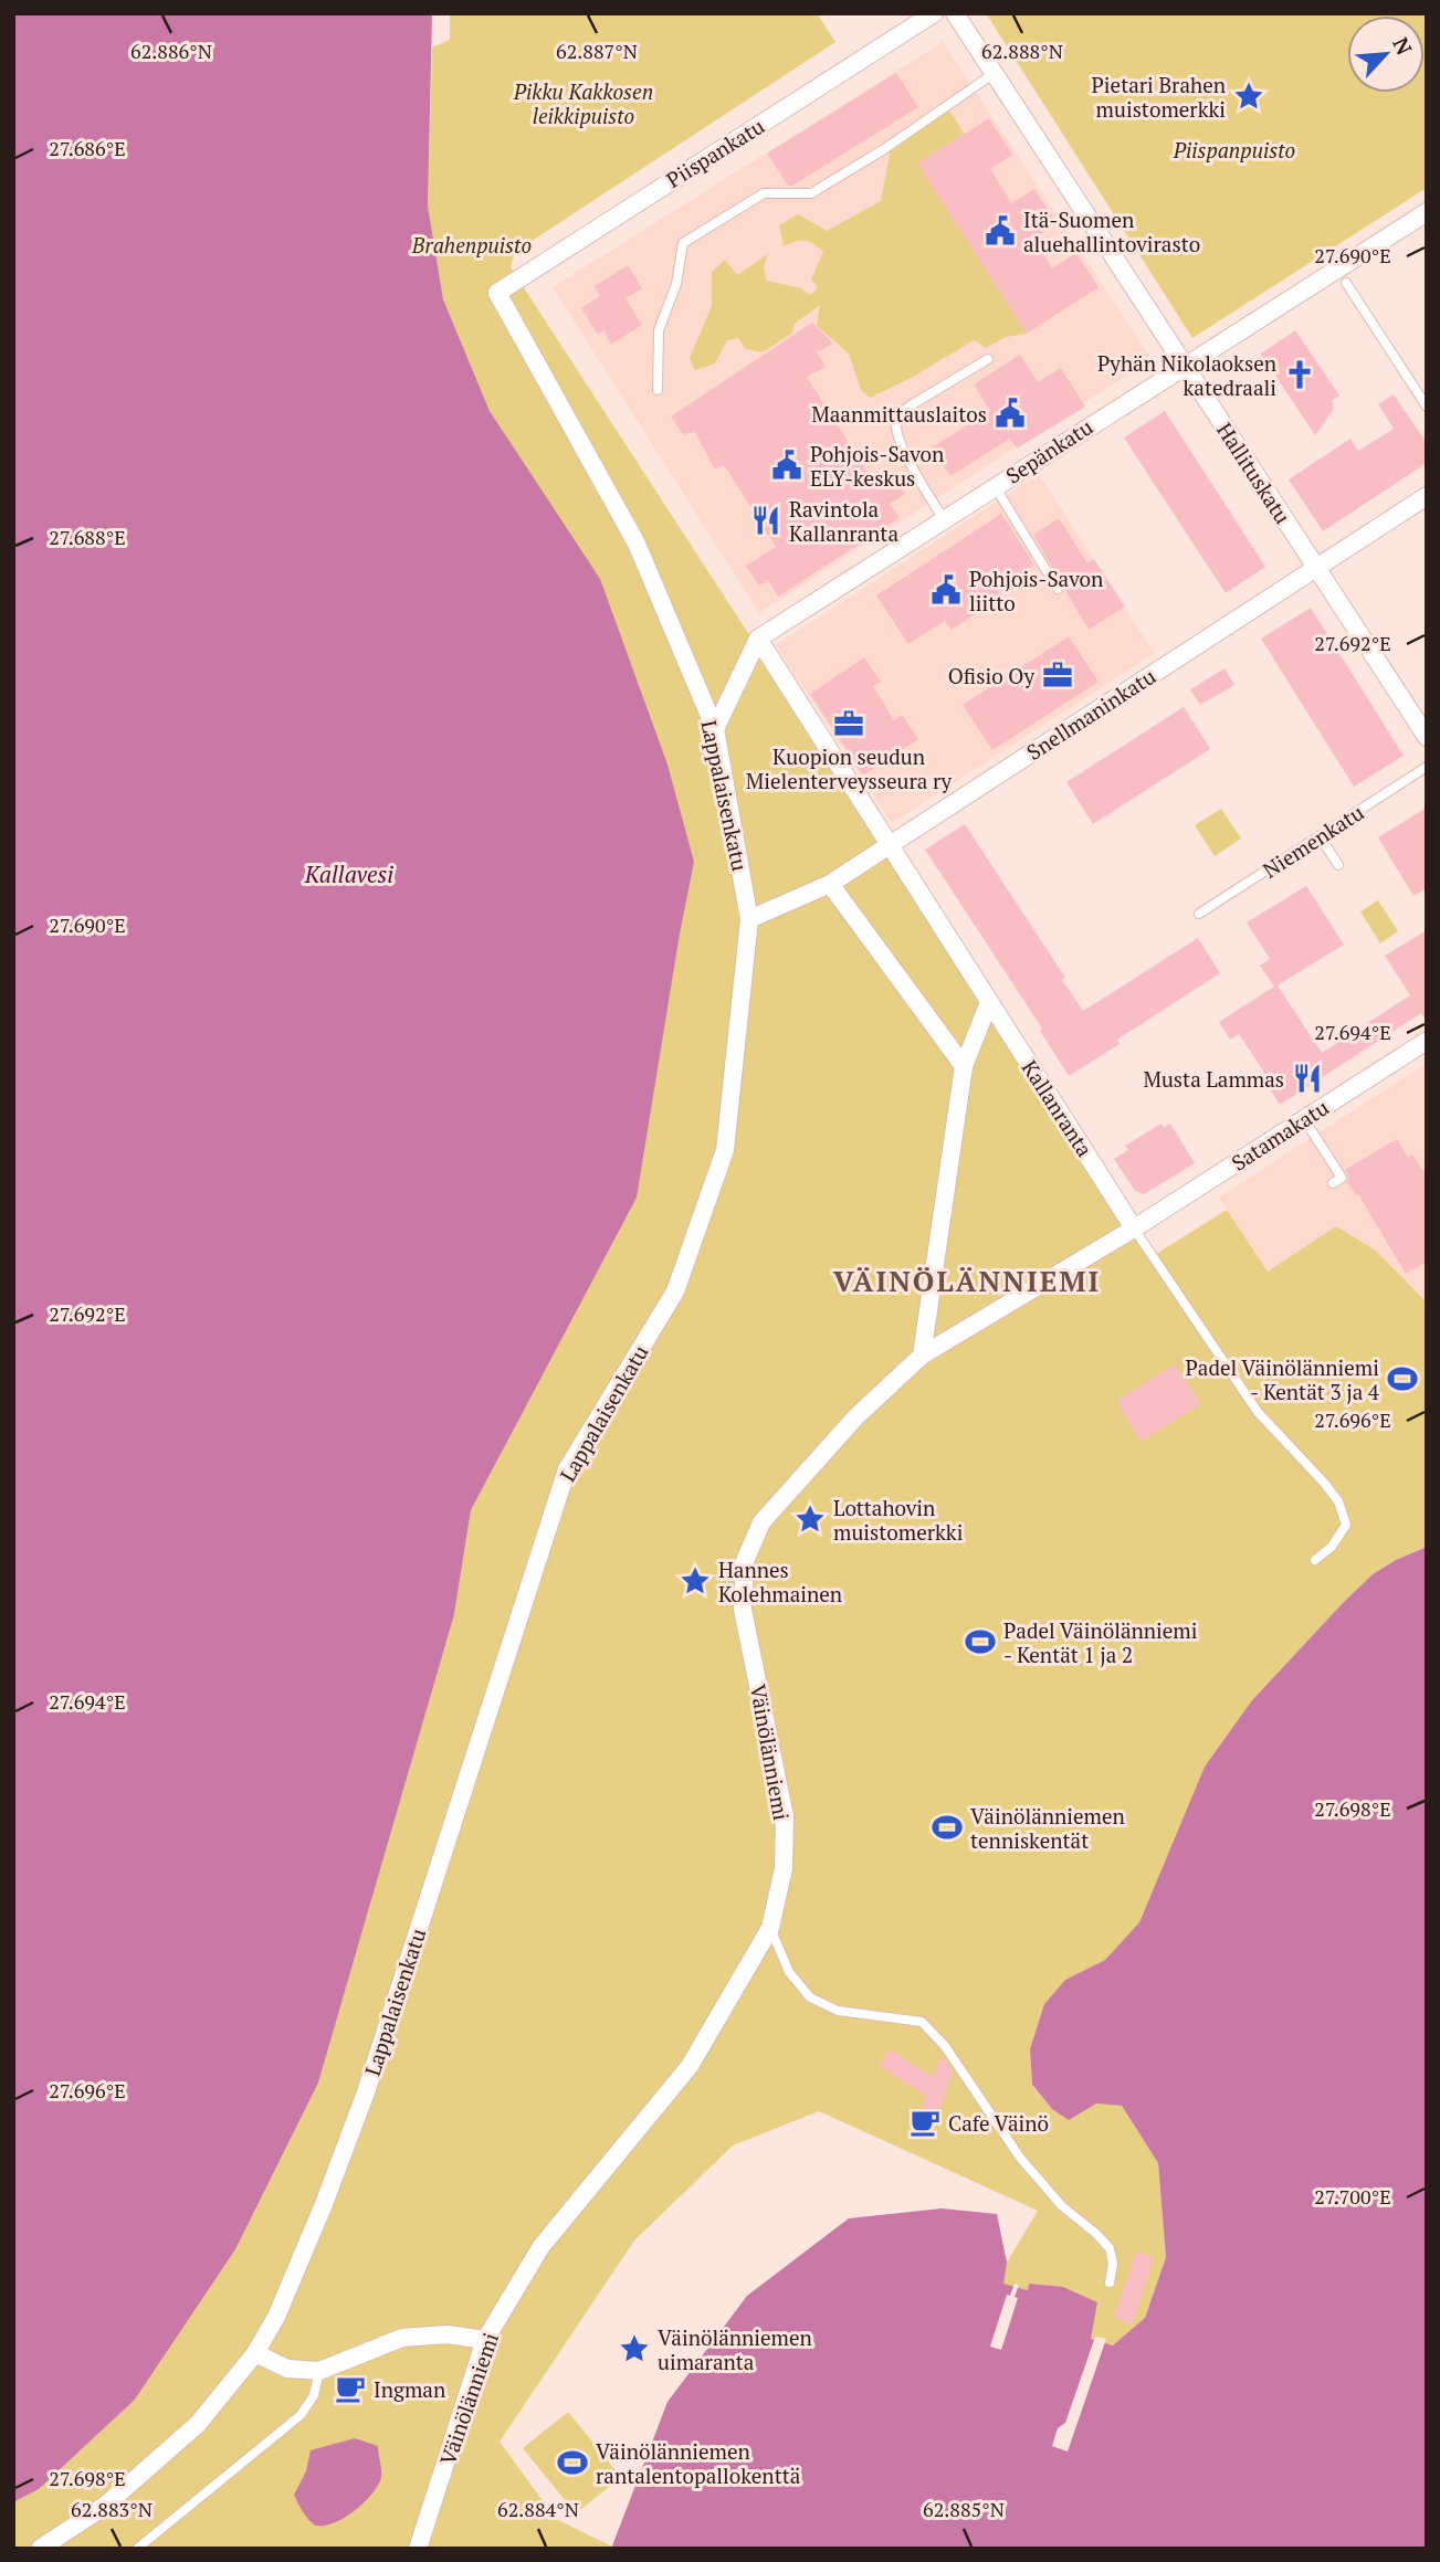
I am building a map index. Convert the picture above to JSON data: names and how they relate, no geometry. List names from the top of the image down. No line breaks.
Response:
{"streets":{"street":["Piispankatu","Sepänkatu","Hallituskatu","Snellmaninkatu","Lappalaisenkatu","Kallanranta","Satamakatu","Väinölänniemi"],"lane":["Niemenkatu"]},"crossings":[["Piispankatu","Lappalaisenkatu"],["Sepänkatu","Hallituskatu"],["Sepänkatu","Kallanranta"],["Hallituskatu","Snellmaninkatu"],["Snellmaninkatu","Lappalaisenkatu"],["Snellmaninkatu","Kallanranta"],["Kallanranta","Satamakatu"],["Kallanranta","Väinölänniemi"],["Satamakatu","Väinölänniemi"]],"districts":["VÄINÖLÄNNIEMI"],"water":["Kallavesi"],"parks":["Pikku Kakkosen leikkipuisto","Piispanpuisto","Brahenpuisto"],"places":{"place":["Pietari Brahen muistomerkki","Lottahovin muistomerkki","Hannes Kolehmainen","Väinölänniemen uimaranta"],"public building":["Itä-Suomen aluehallintovirasto","Maanmittauslaitos","Pohjois-Savon ELY-keskus","Pohjois-Savon liitto"],"church":["Pyhän Nikolaoksen katedraali"],"restaurant":["Ravintola Kallanranta","Musta Lammas"],"office":["Ofisio Oy","Kuopion seudun Mielenterveysseura ry"],"sports":["Padel Väinölänniemi - Kentät 3 ja 4","Padel Väinölänniemi - Kentät 1 ja 2","Väinölänniemen tenniskentät","Väinölänniemen rantalentopallokenttä"],"cafe":["Cafe Väinö","Ingman"]},"north":"top right","coordinates":["62.886°N","62.887°N","62.888°N","27.686°E","27.690°E","27.688°E","27.692°E","27.694°E","27.696°E","27.698°E","27.700°E","62.883°N","62.884°N","62.885°N"]}
